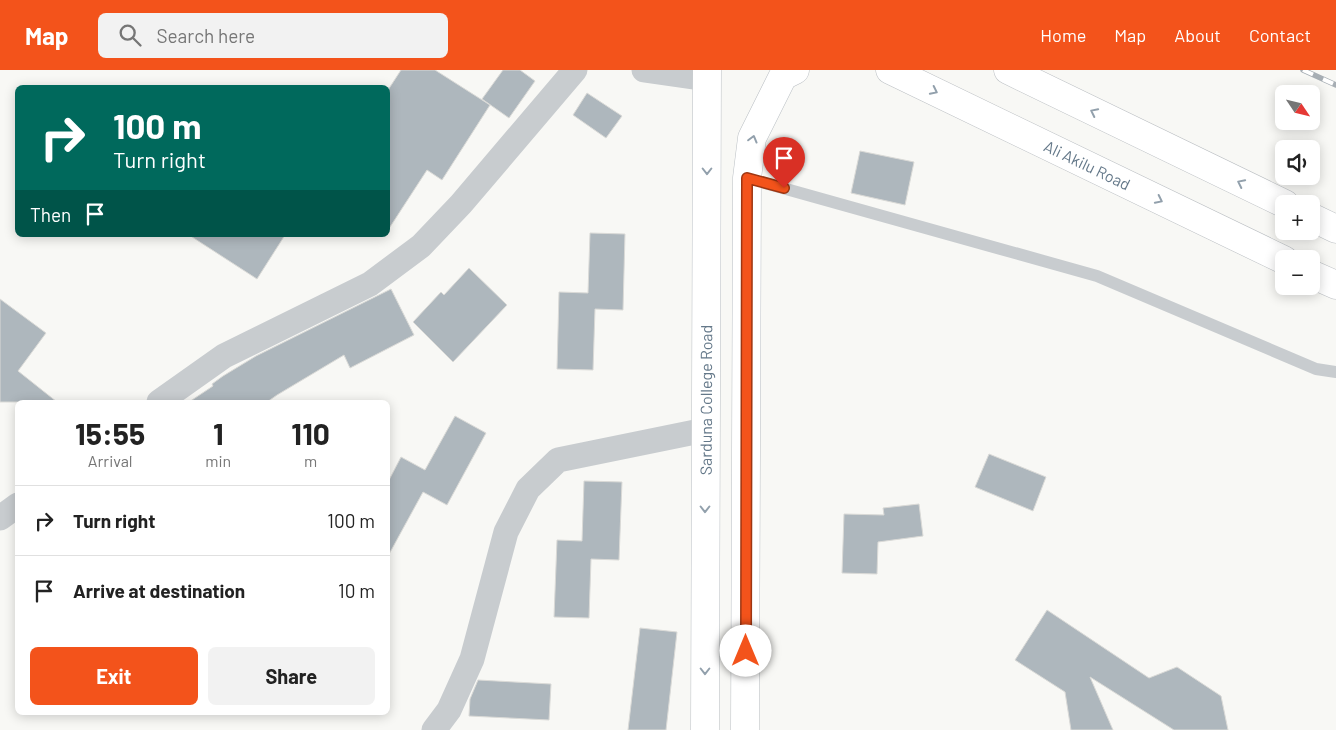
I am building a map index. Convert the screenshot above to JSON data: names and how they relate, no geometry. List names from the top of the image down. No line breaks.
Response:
{"streets":{"street":["Ali Akilu Road","Sarduna College Road"]},"north":"bottom right","page":{"header":"Map","search":"Search here","nav":["Home","Map","About","Contact"],"map_buttons":["+","−"],"turn":["100 m","Turn right"],"then":"Then","eta":["15:55","Arrival","1","min","110","m"],"list":[{"name":"Turn right","value":"100 m"},{"name":"Arrive at destination","value":"10 m"}],"buttons":["Exit","Share"]}}
